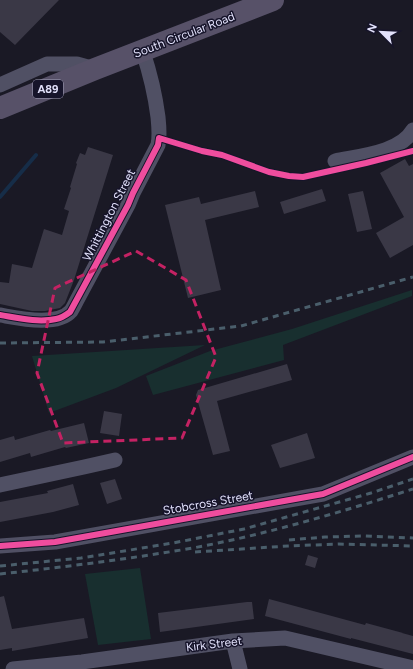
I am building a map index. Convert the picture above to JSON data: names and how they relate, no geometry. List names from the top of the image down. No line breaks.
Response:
{"streets":{"main road":["South Circular Road","A89"],"street":["Whittington Street","Stobcross Street","Kirk Street"]},"crossings":[["South Circular Road","Whittington Street"]],"north":"top left"}
